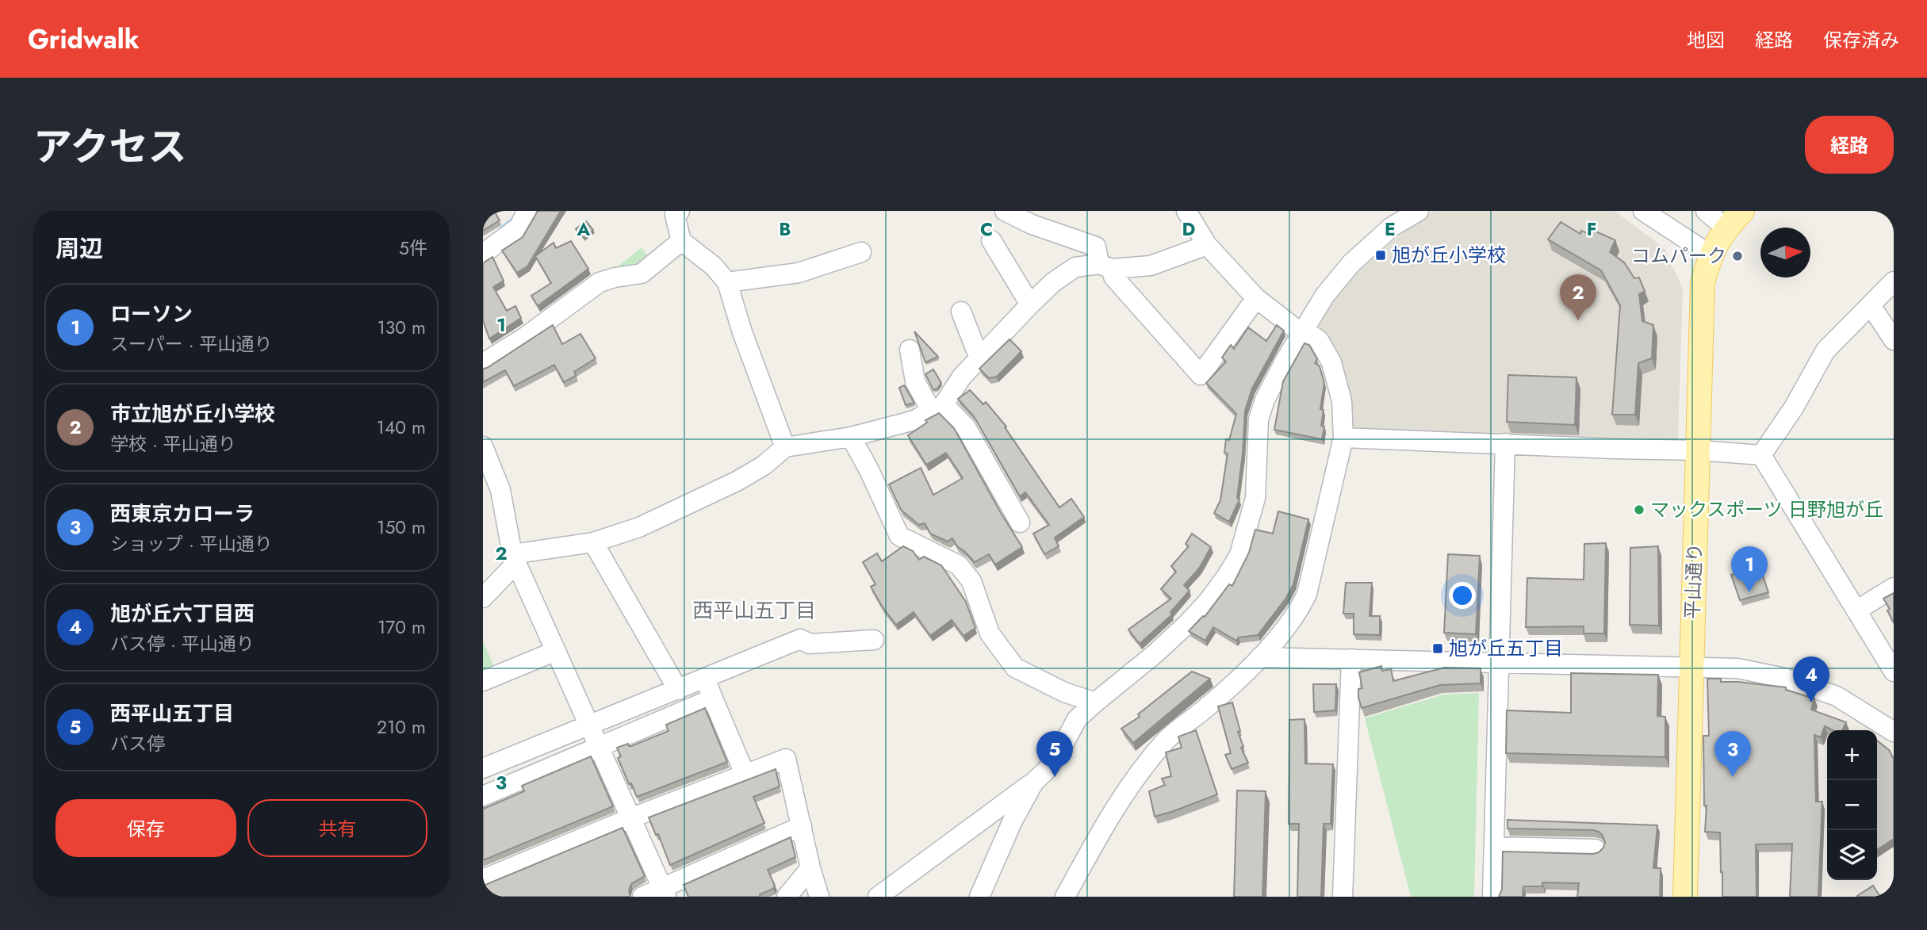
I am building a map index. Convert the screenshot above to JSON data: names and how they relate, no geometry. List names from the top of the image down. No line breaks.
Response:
{"streets":{"main road":["平山通り"]},"districts":["西平山五丁目"],"places":{"transit":["旭が丘小学校","旭が丘五丁目"],"other":["コムパーク","マックスポーツ 日野旭が丘"]},"north":"right","page":{"header":"Gridwalk","nav":["地図","経路","保存済み"],"title":"アクセス","buttons":["経路",["保存","共有"]],"heading":["周辺","5件"],"pins":["2","1","4","3","5"],"list":[{"mark":"1","name":"ローソン","note":"スーパー · 平山通り","value":"130 m"},{"mark":"2","name":"市立旭が丘小学校","note":"学校 · 平山通り","value":"140 m"},{"mark":"3","name":"西東京カローラ","note":"ショップ · 平山通り","value":"150 m"},{"mark":"4","name":"旭が丘六丁目西","note":"バス停 · 平山通り","value":"170 m"},{"mark":"5","name":"西平山五丁目","note":"バス停","value":"210 m"}],"map_buttons":["+","−"]},"grid":{"columns":["A","B","C","D","E","F"],"rows":["1","2","3"]}}
